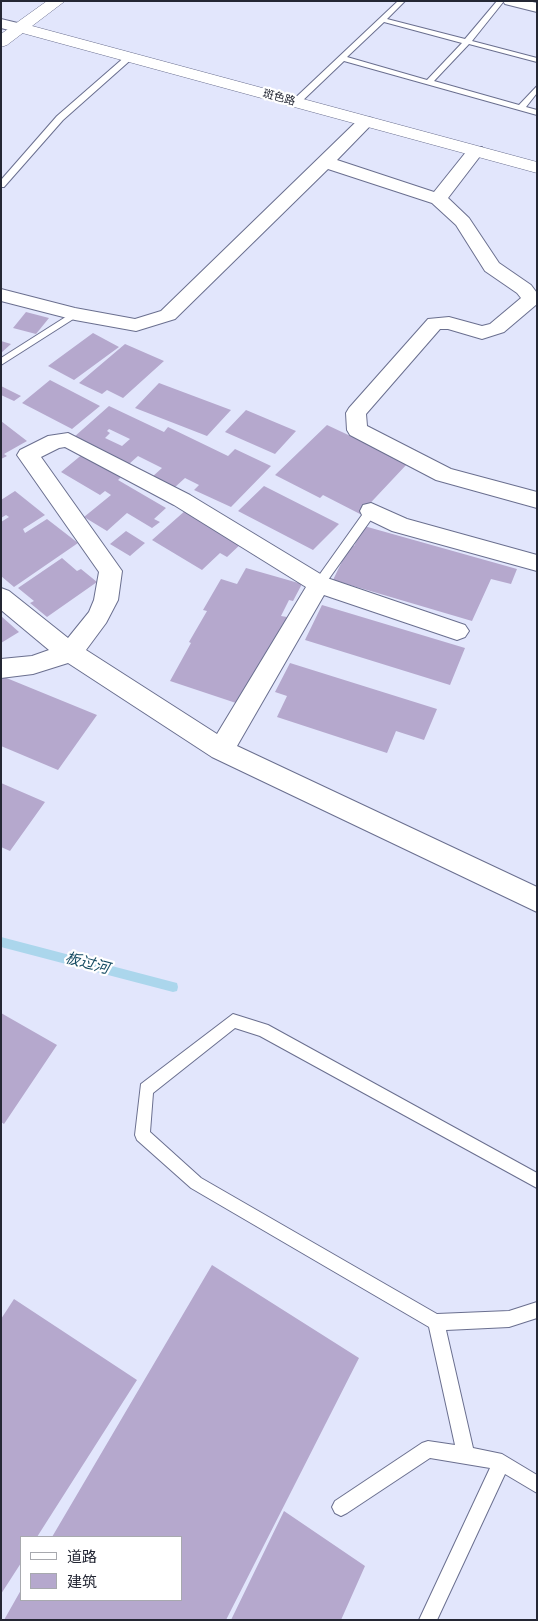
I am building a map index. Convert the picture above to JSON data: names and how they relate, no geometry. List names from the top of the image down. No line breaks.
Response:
{"streets":{"street":["斑色路"]},"water":["板过河"],"legend":["道路","建筑"]}
